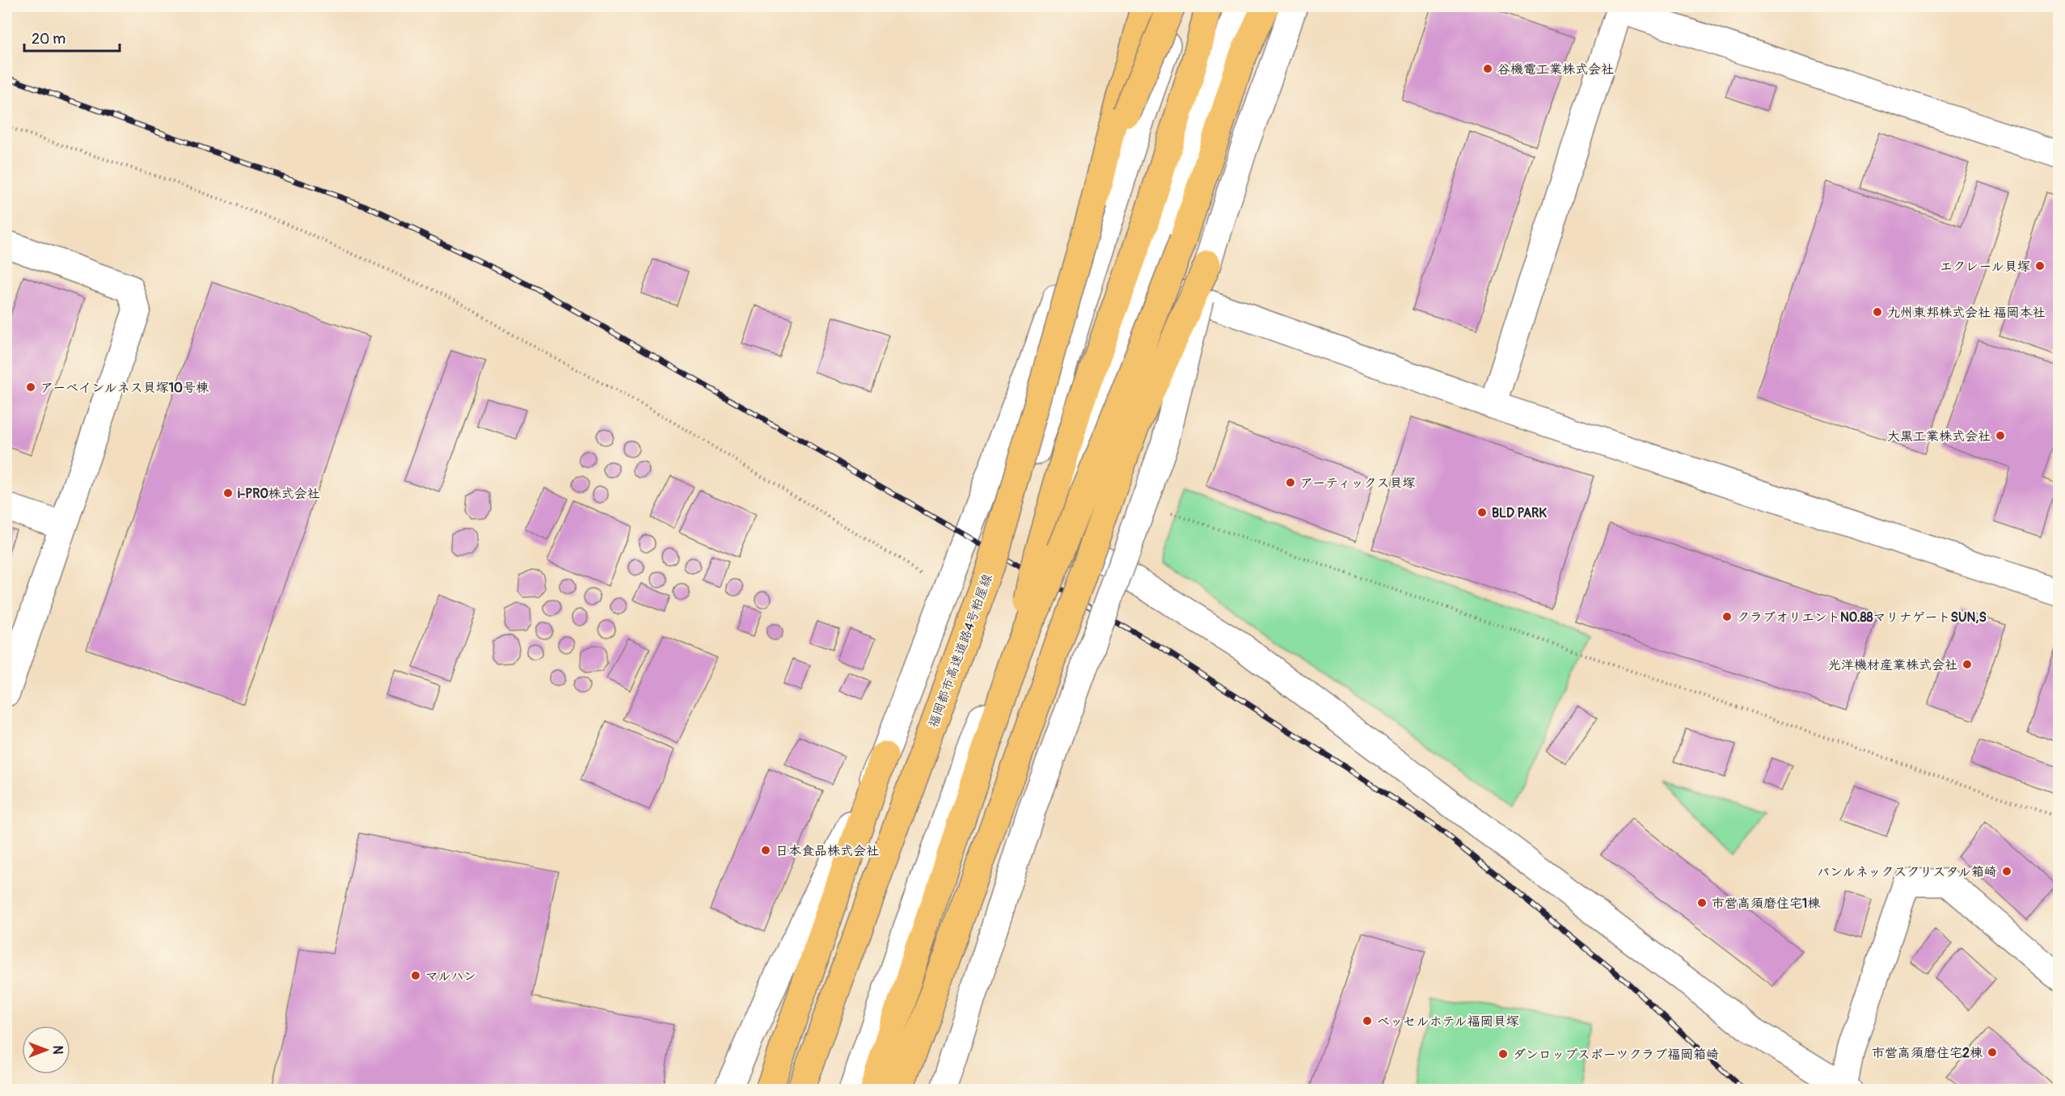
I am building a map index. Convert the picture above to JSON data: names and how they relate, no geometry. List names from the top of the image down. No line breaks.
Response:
{"streets":{"highway":["福岡都市高速道路4号粕屋線"]},"places":["谷機電工業株式会社","エクレール貝塚","九州東邦株式会社 福岡本社","アーベインルネス貝塚10号棟","大黒工業株式会社","アーティックス貝塚","i-PRO株式会社","BLD PARK","クラブオリエントNO.88マリナゲートSUN,S","光洋機材産業株式会社","日本食品株式会社","パンルネックスクリスタル箱崎","市営高須磨住宅1棟","マルハン","ベッセルホテル福岡貝塚","市営高須磨住宅2棟","ダンロップスポーツクラブ福岡箱崎"],"scale_bar":"20 m","north":"right"}
